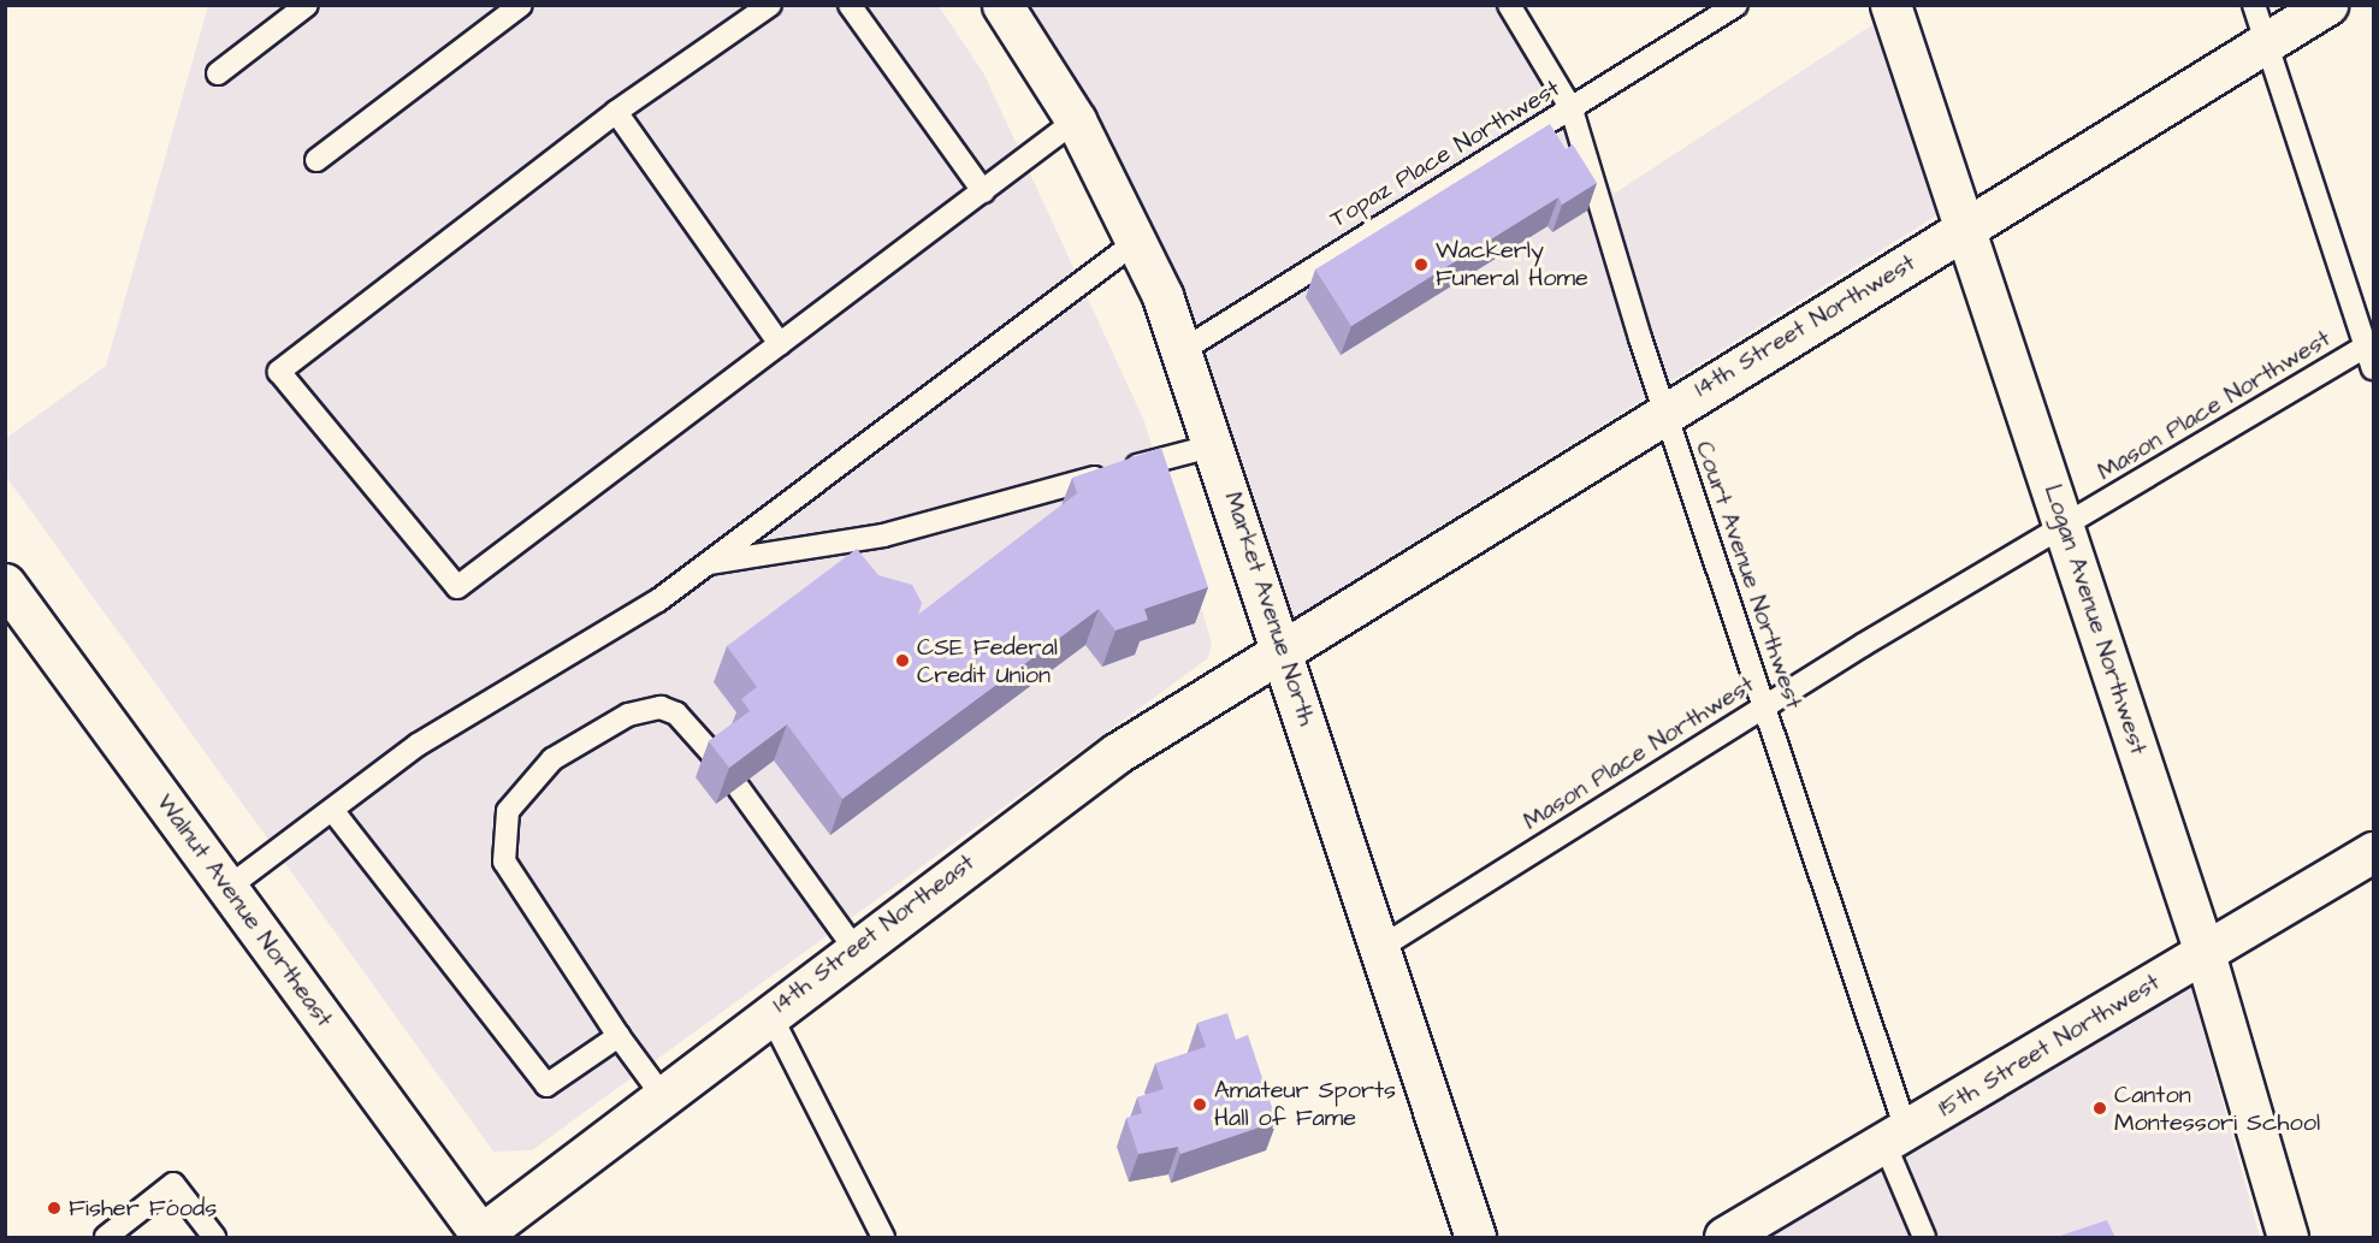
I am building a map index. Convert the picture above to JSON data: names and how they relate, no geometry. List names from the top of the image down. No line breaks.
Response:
{"streets":{"street":["14th Street Northwest","Market Avenue North","Logan Avenue Northwest","Walnut Avenue Northeast","14th Street Northeast","15th Street Northwest"],"lane":["Topaz Place Northwest","Mason Place Northwest","Court Avenue Northwest"]},"crossings":[["Topaz Place Northwest","Court Avenue Northwest"],["Topaz Place Northwest","Market Avenue North"],["14th Street Northwest","Court Avenue Northwest"],["14th Street Northwest","Market Avenue North"],["14th Street Northwest","Logan Avenue Northwest"],["14th Street Northwest","14th Street Northeast"],["Mason Place Northwest","Court Avenue Northwest"],["Mason Place Northwest","Market Avenue North"],["Mason Place Northwest","Logan Avenue Northwest"],["Court Avenue Northwest","15th Street Northwest"],["Market Avenue North","14th Street Northeast"],["Logan Avenue Northwest","15th Street Northwest"],["Walnut Avenue Northeast","14th Street Northeast"]],"places":["Wackerly Funeral Home","CSE Federal Credit Union","Amateur Sports Hall of Fame","Canton Montessori School","Fisher Foods"]}
